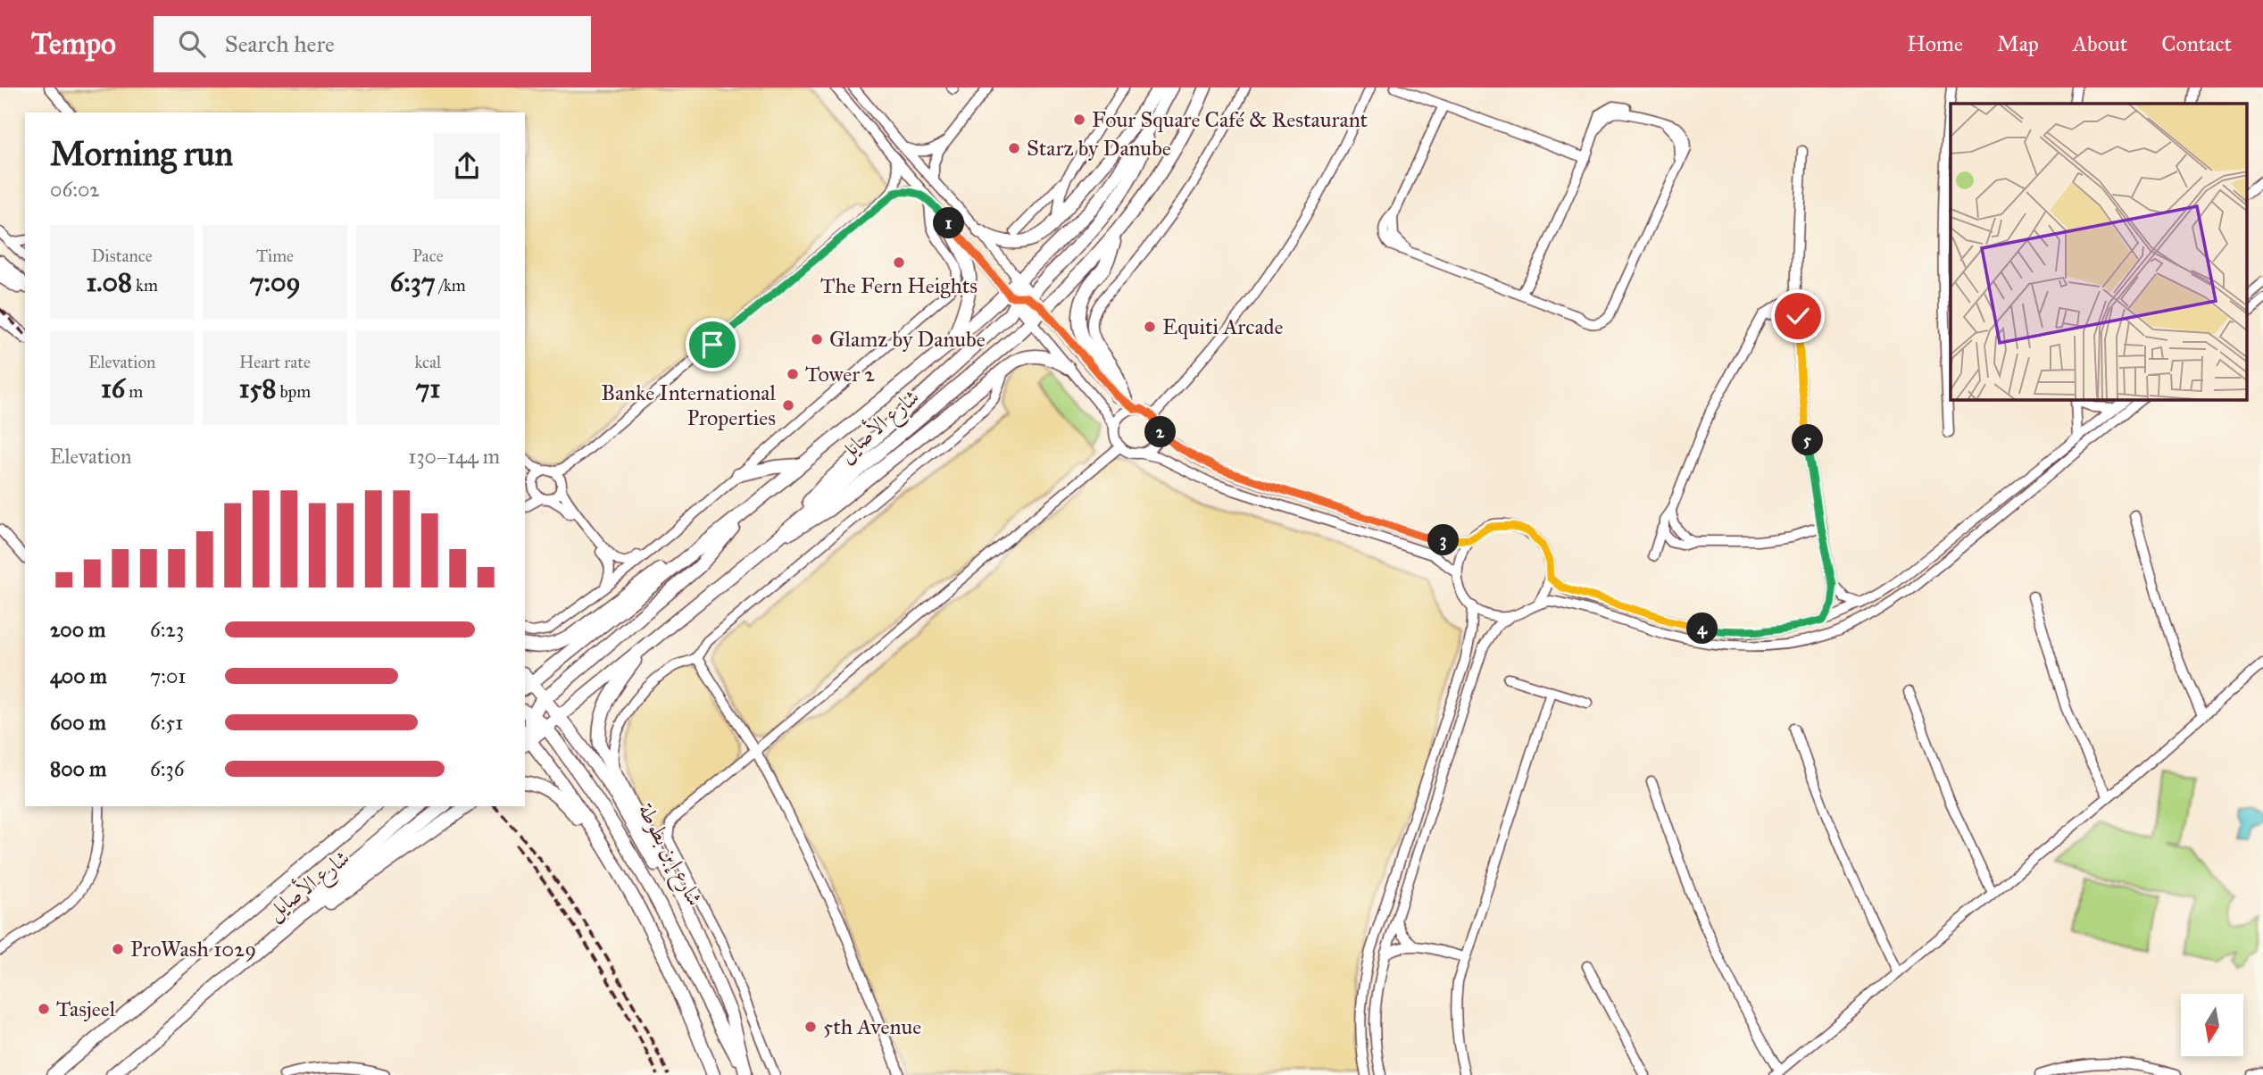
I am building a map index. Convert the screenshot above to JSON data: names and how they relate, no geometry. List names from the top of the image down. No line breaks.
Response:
{"streets":{"main road":["شارع الأصايل","شارع إبن بطوطة"]},"crossings":[["شارع الأصايل","شارع إبن بطوطة"]],"places":["Four Square Café & Restaurant","Starz by Danube","The Fern Heights","Equiti Arcade","Glamz by Danube","Tower 2","Banke International Properties","ProWash 1029","Tasjeel","5th Avenue"],"north":"bottom","page":{"header":"Tempo","search":"Search here","nav":["Home","Map","About","Contact"],"heading":["Morning run","06:02"],"pins":["1","2","5","3","4"],"stats":[["Distance","1.08 km"],["Time","7:09"],["Pace","6:37 /km"],["Elevation","16 m"],["Heart rate","158 bpm"],["kcal","71"]],"chart":["Elevation","130–144 m"],"list":[{"name":"200 m","note":"6:23"},{"name":"400 m","note":"7:01"},{"name":"600 m","note":"6:51"},{"name":"800 m","note":"6:36"}]}}
